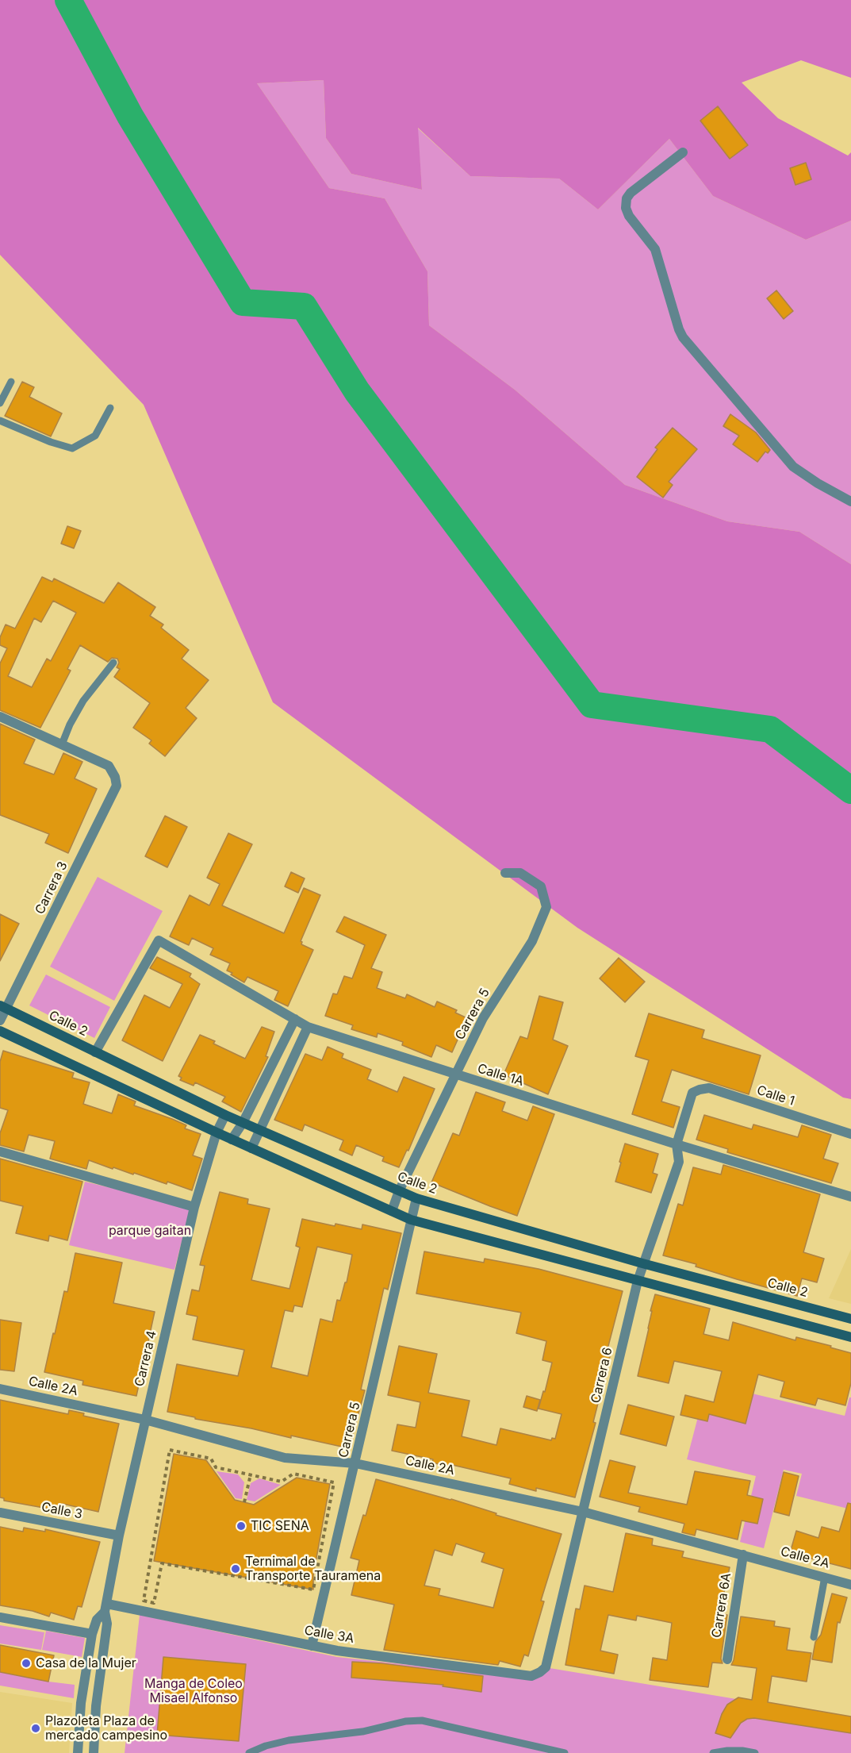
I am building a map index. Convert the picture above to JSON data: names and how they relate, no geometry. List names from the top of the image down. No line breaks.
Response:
{"streets":{"main road":["Calle 2"],"street":["Carrera 3","Carrera 5","Calle 1A","Calle 1","Carrera 4","Carrera 6","Calle 2A","Calle 3","Carrera 6A","Calle 3A"]},"crossings":[["Carrera 3","Calle 2"],["Carrera 5","Calle 2"],["Carrera 5","Calle 1A"],["Carrera 5","Calle 2A"],["Carrera 5","Calle 3A"],["Calle 2","Calle 1A"],["Calle 2","Carrera 4"],["Calle 2","Carrera 6"],["Calle 1A","Carrera 6"],["Calle 1","Carrera 6"],["Carrera 4","Calle 2A"],["Carrera 4","Calle 3"],["Carrera 4","Calle 3A"],["Carrera 6","Calle 2A"],["Carrera 6","Calle 3A"],["Calle 2A","Carrera 6A"]],"parks":["parque gaitan","Manga de Coleo Misael Alfonso"],"places":["TIC SENA","Ternimal de Transporte Tauramena","Casa de la Mujer","Plazoleta Plaza de mercado campesino"]}
